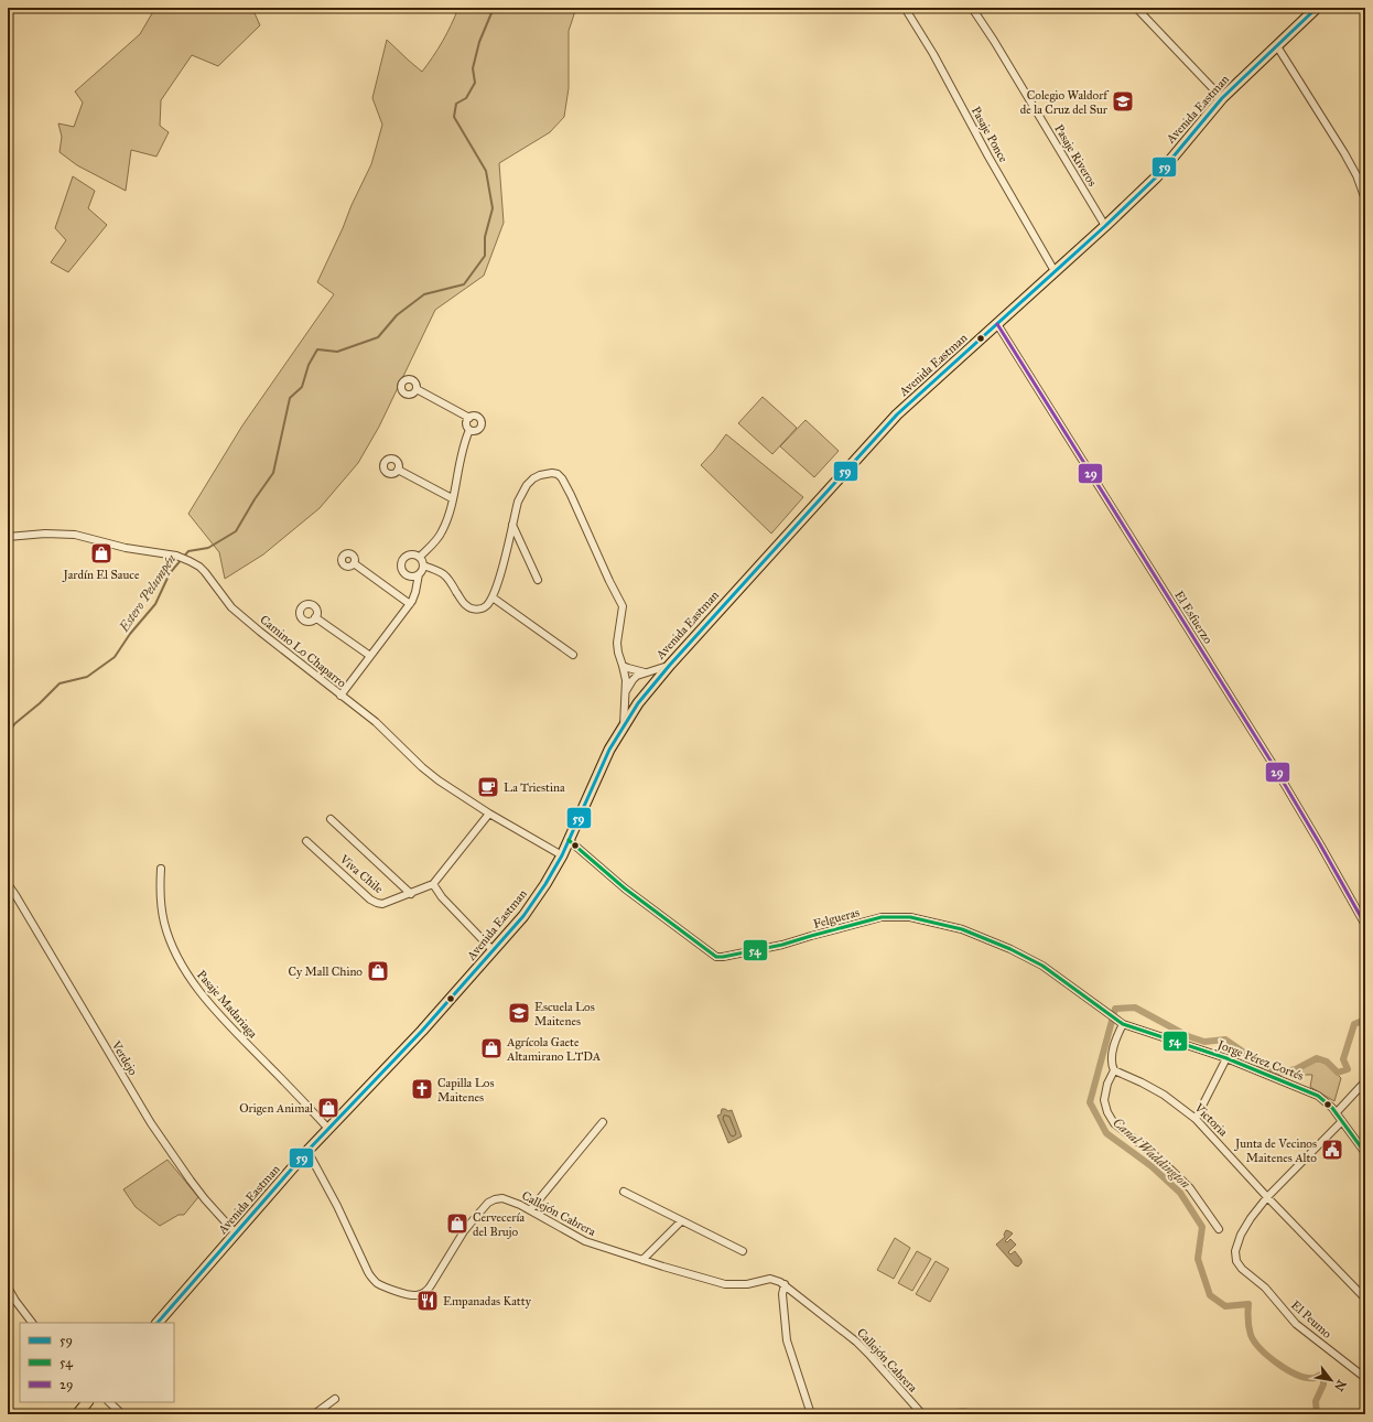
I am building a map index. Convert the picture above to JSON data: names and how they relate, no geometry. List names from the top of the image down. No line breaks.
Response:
{"streets":{"main road":["Avenida Eastman"],"street":["Pasaje Ponce","Pasaje Riveros","El Esfuerzo","Camino Lo Chaparro","Viva Chile","Felgueras","Pasaje Madariaga","Verdejo","Jorge Pérez Cortés","Victoria","Callejón Cabrera","El Peumo"]},"crossings":[["Avenida Eastman","Pasaje Ponce"],["Avenida Eastman","Pasaje Riveros"],["Avenida Eastman","El Esfuerzo"],["Avenida Eastman","Camino Lo Chaparro"],["Avenida Eastman","Felgueras"],["Avenida Eastman","Pasaje Madariaga"],["Avenida Eastman","Verdejo"],["Avenida Eastman","Callejón Cabrera"],["Camino Lo Chaparro","Viva Chile"],["Felgueras","Jorge Pérez Cortés"],["Victoria","El Peumo"]],"water":["Estero Pelumpén","Canal Waddington"],"places":{"school or university":["Colegio Waldorf de la Cruz del Sur","Escuela Los Maitenes"],"shop":["Jardín El Sauce","Cy Mall Chino","Agrícola Gaete Altamirano LTDA","Origen Animal","Cervecería del Brujo"],"cafe":["La Triestina"],"church":["Capilla Los Maitenes"],"public building":["Junta de Vecinos Maitenes Alto"],"restaurant":["Empanadas Katty"]},"lines":["transit line 59","transit line 29","transit line 54"],"legend":["59","54","29"],"north":"bottom right"}
